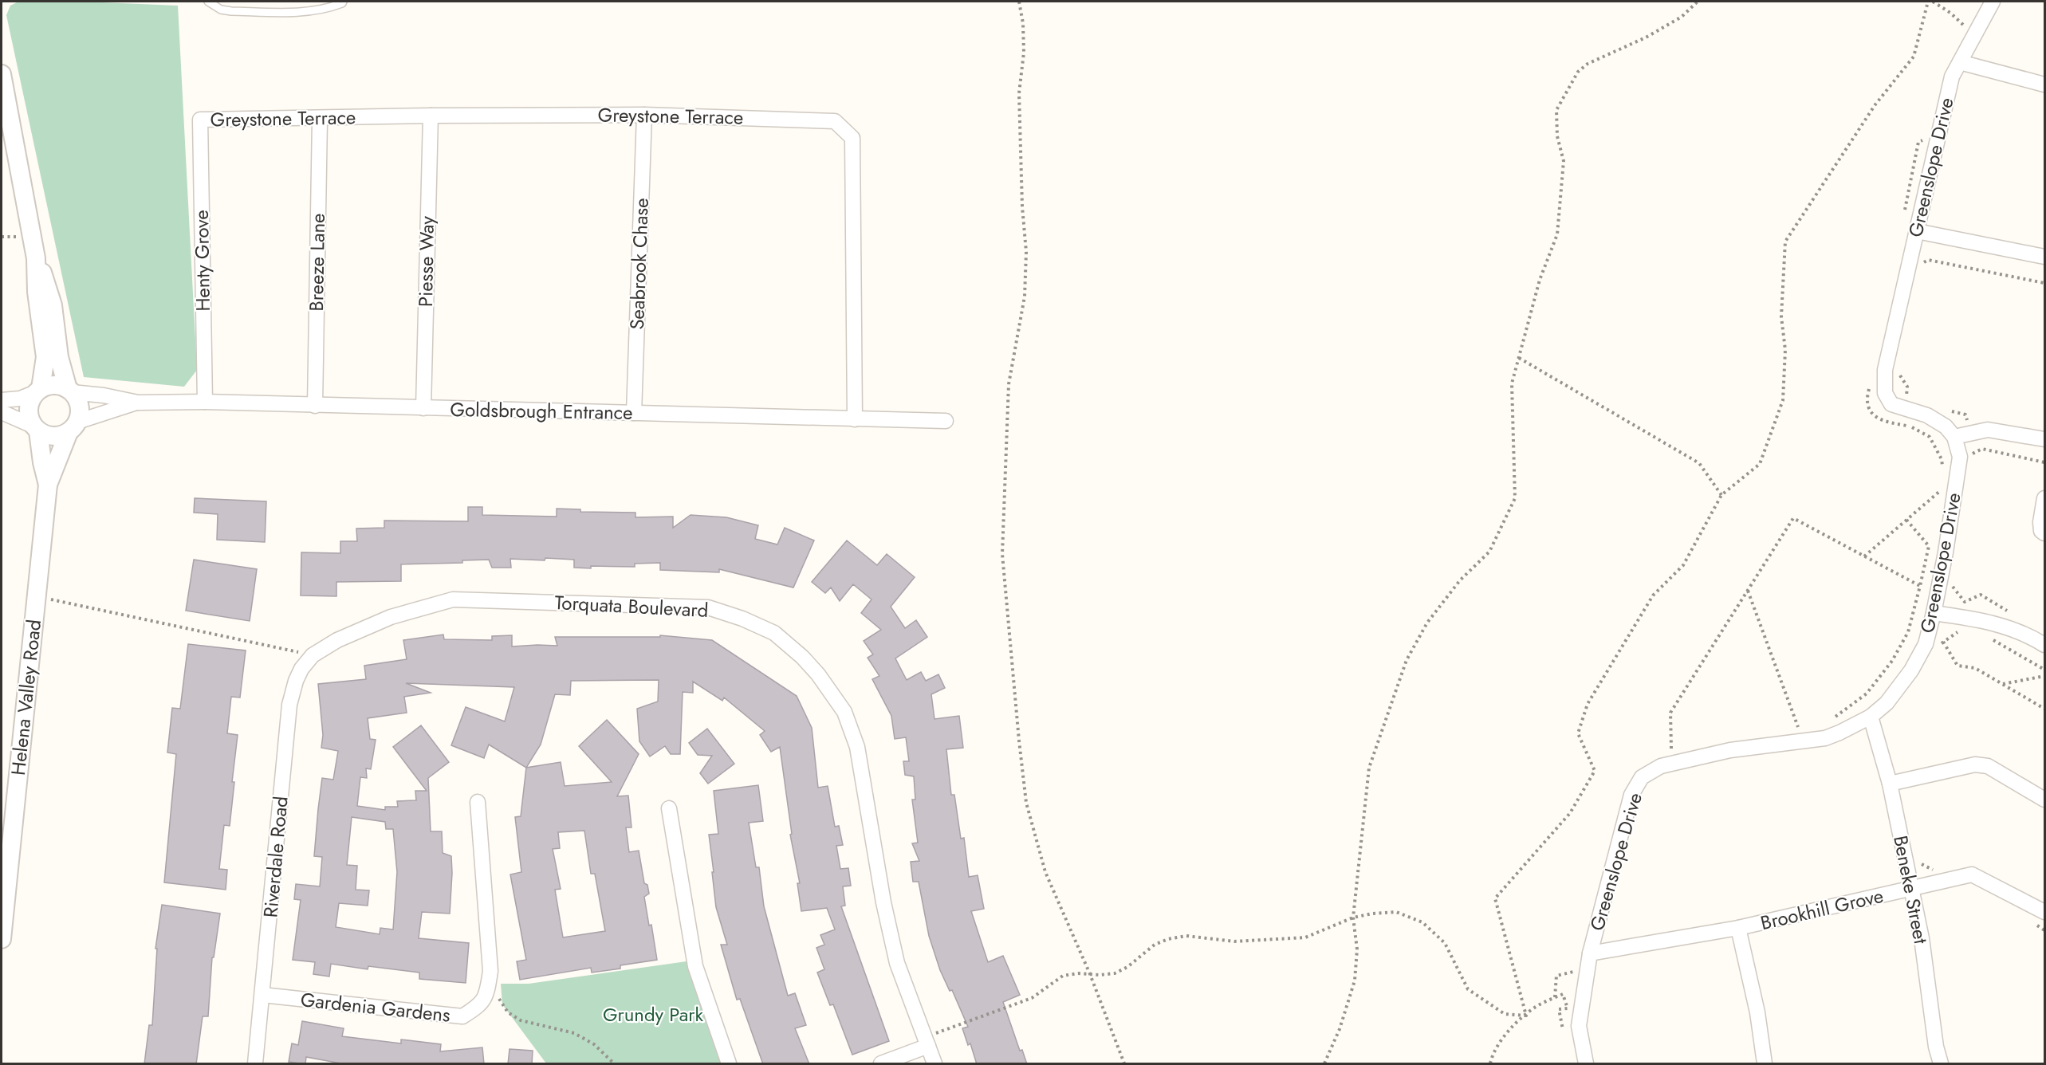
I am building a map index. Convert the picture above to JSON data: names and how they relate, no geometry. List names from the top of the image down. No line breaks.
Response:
{"streets":{"street":["Greystone Terrace","Greenslope Drive","Henty Grove","Piesse Way","Breeze Lane","Seabrook Chase","Goldsbrough Entrance","Torquata Boulevard","Helena Valley Road","Riverdale Road","Beneke Street","Brookhill Grove","Gardenia Gardens"]},"crossings":[["Greystone Terrace","Henty Grove"],["Greystone Terrace","Piesse Way"],["Greystone Terrace","Breeze Lane"],["Greystone Terrace","Seabrook Chase"],["Greystone Terrace","Goldsbrough Entrance"],["Greenslope Drive","Beneke Street"],["Greenslope Drive","Brookhill Grove"],["Henty Grove","Goldsbrough Entrance"],["Piesse Way","Goldsbrough Entrance"],["Breeze Lane","Goldsbrough Entrance"],["Seabrook Chase","Goldsbrough Entrance"],["Goldsbrough Entrance","Helena Valley Road"],["Torquata Boulevard","Riverdale Road"],["Riverdale Road","Gardenia Gardens"],["Beneke Street","Brookhill Grove"]],"parks":["Grundy Park"]}
